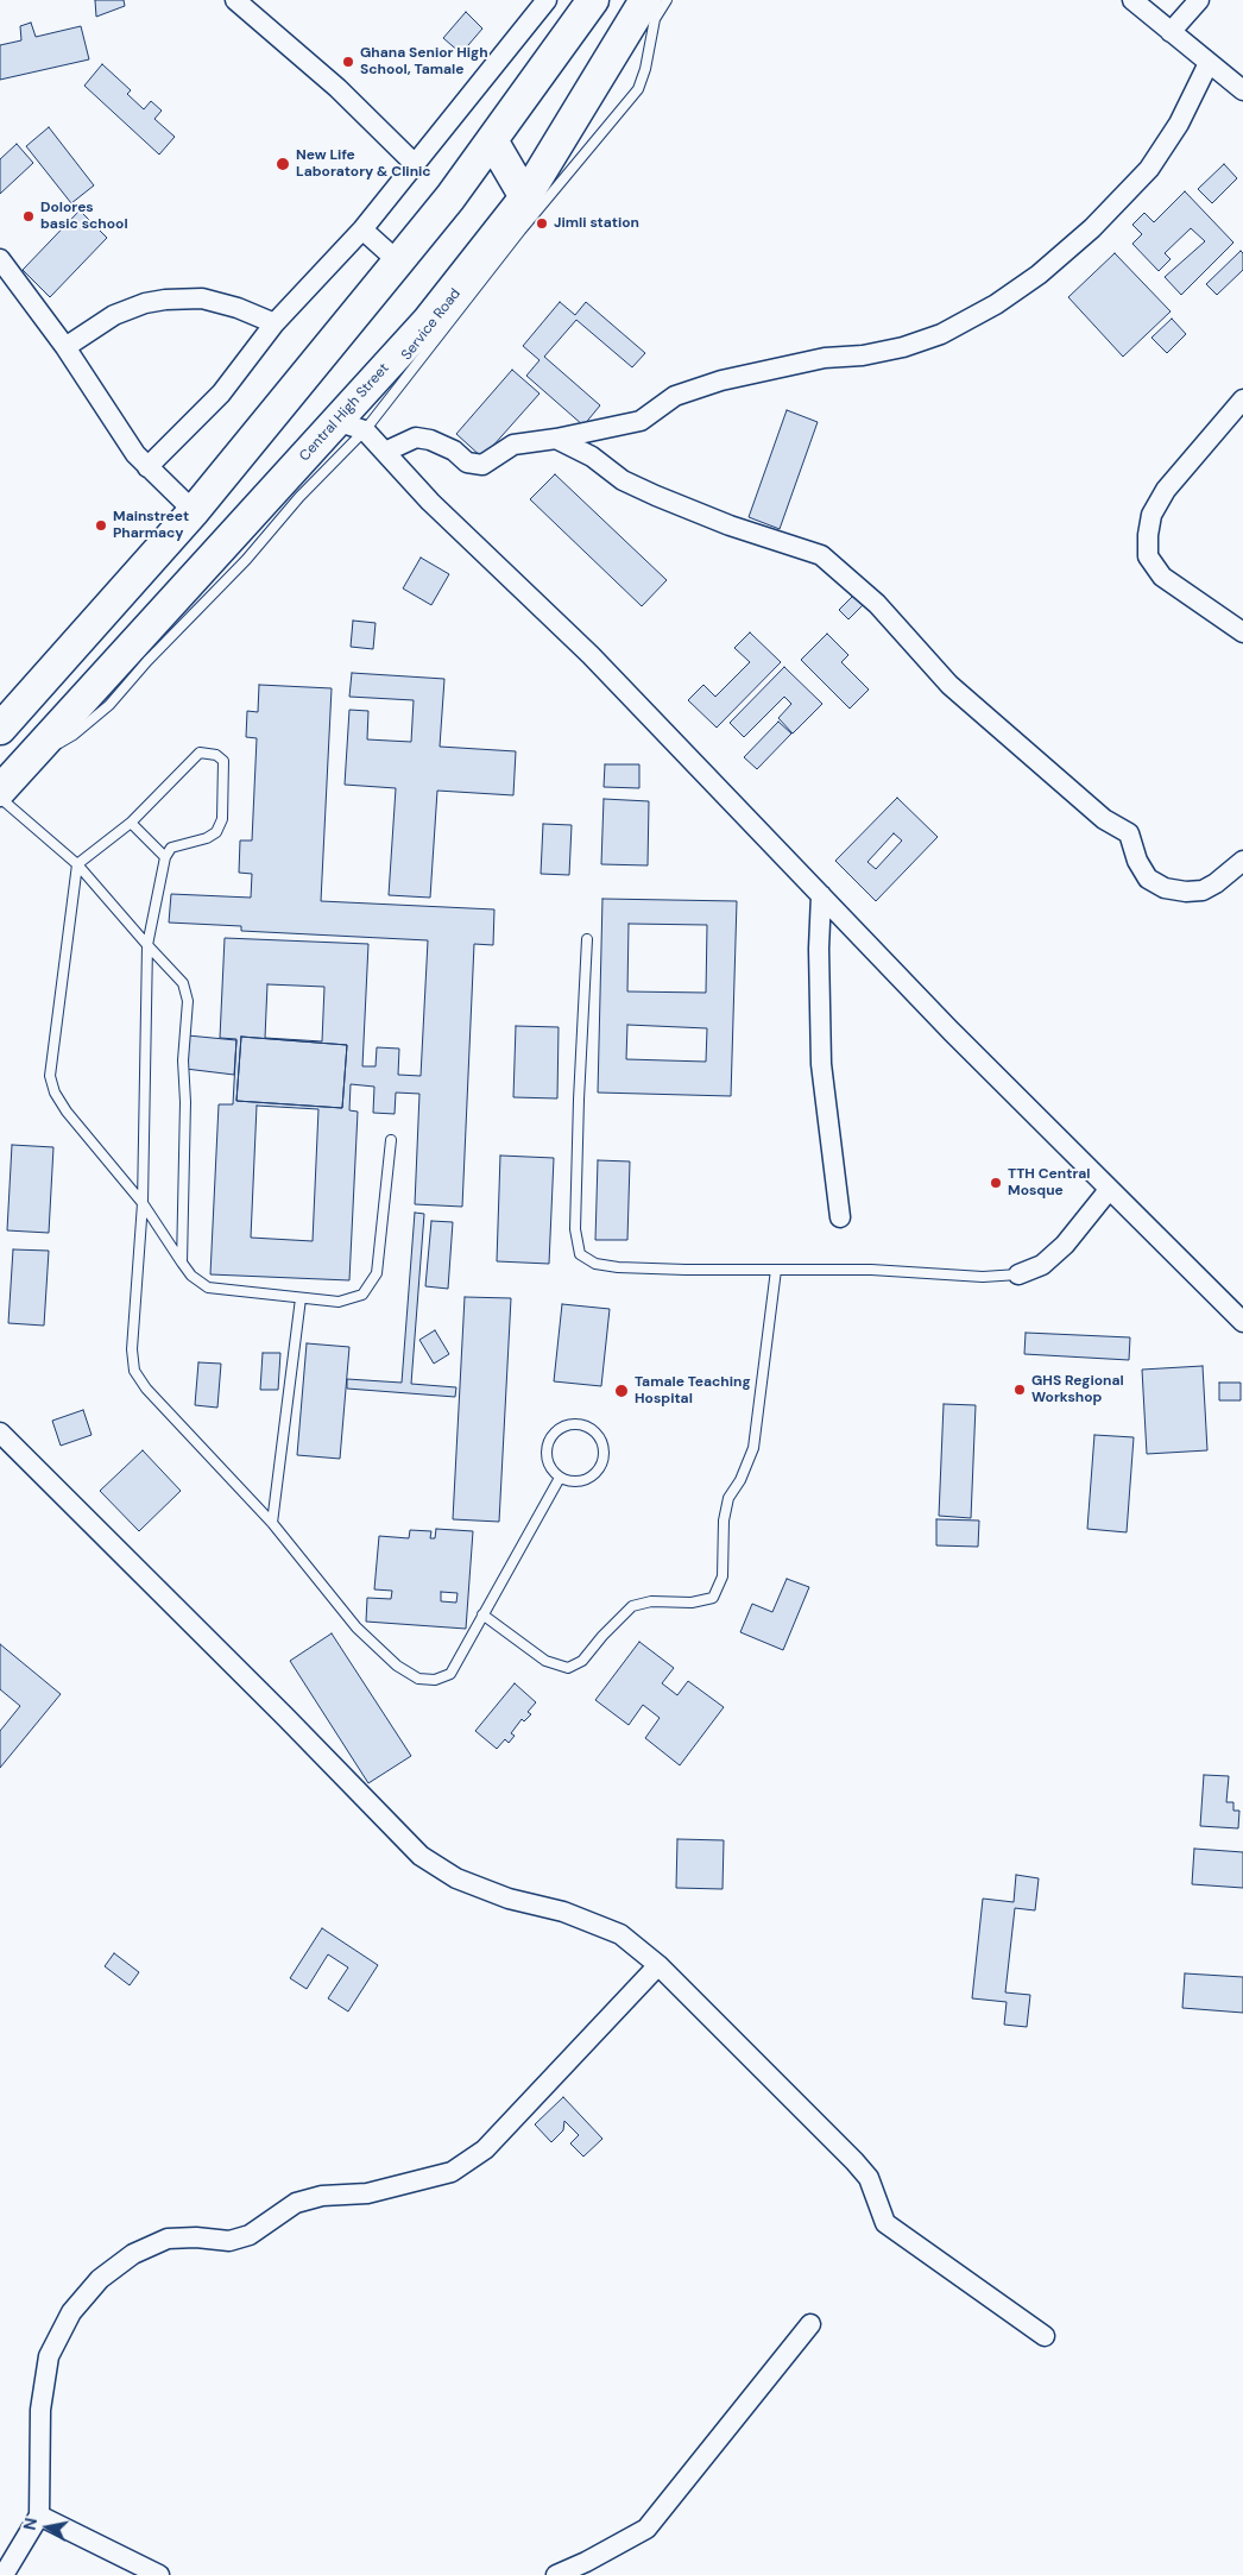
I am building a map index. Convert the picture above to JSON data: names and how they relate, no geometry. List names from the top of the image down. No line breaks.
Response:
{"streets":{"highway":["Central High Street"],"lane":["Service Road"]},"crossings":[["Service Road","Central High Street"]],"places":["Ghana Senior High School, Tamale","New Life Laboratory & Clinic","Dolores basic school","Jimli station","Mainstreet Pharmacy","TTH Central Mosque","GHS Regional Workshop","Tamale Teaching Hospital"],"north":"left"}
